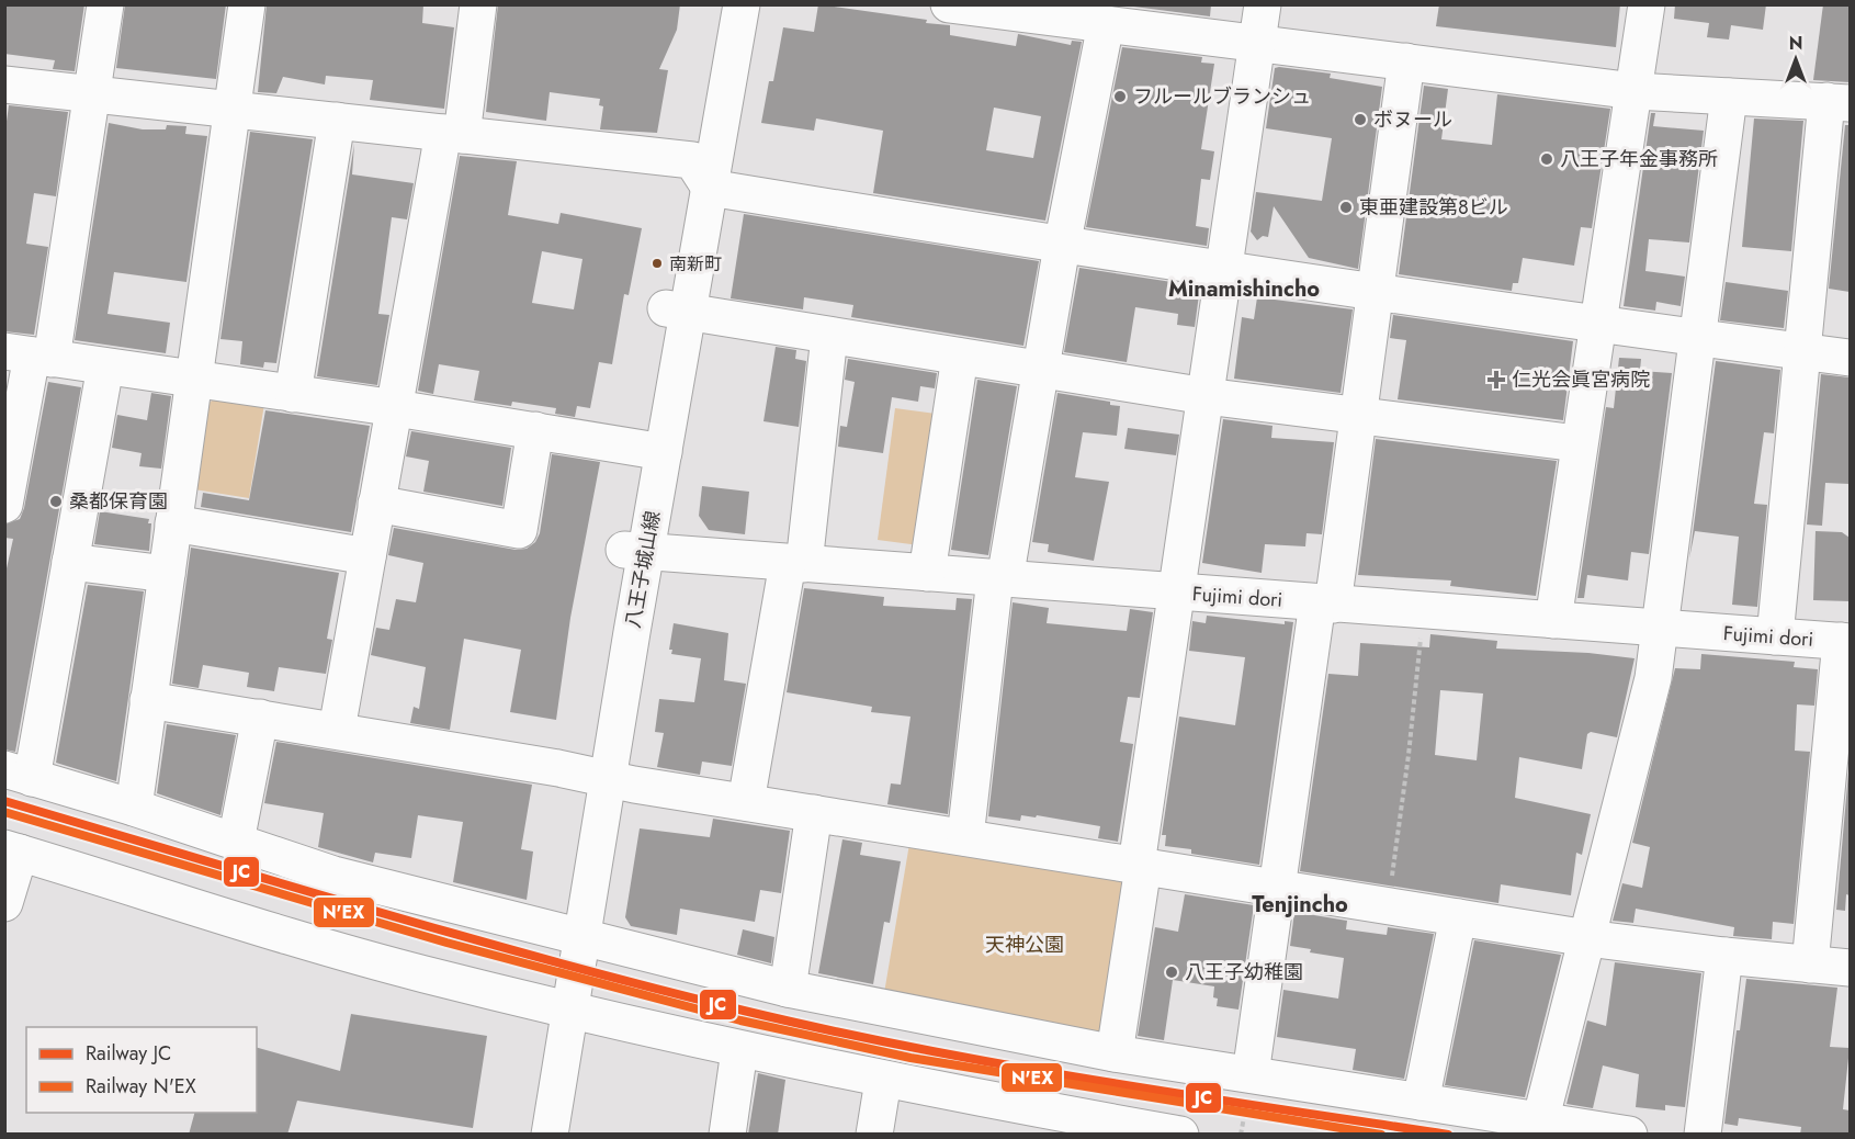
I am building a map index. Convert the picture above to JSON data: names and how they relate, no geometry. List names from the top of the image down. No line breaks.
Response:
{"streets":{"street":["八王子城山線","Fujimi dori"]},"crossings":[["八王子城山線","Fujimi dori"]],"districts":["Minamishincho","Tenjincho"],"parks":["天神公園"],"places":{"other":["フルールブランシュ","ボヌール","八王子年金事務所","東亜建設第8ビル","南新町","桑都保育園","八王子幼稚園"],"health":["仁光会眞宮病院"]},"lines":["rail line JC","rail line N'EX"],"legend":["Railway JC","Railway N'EX"],"north":"top"}
